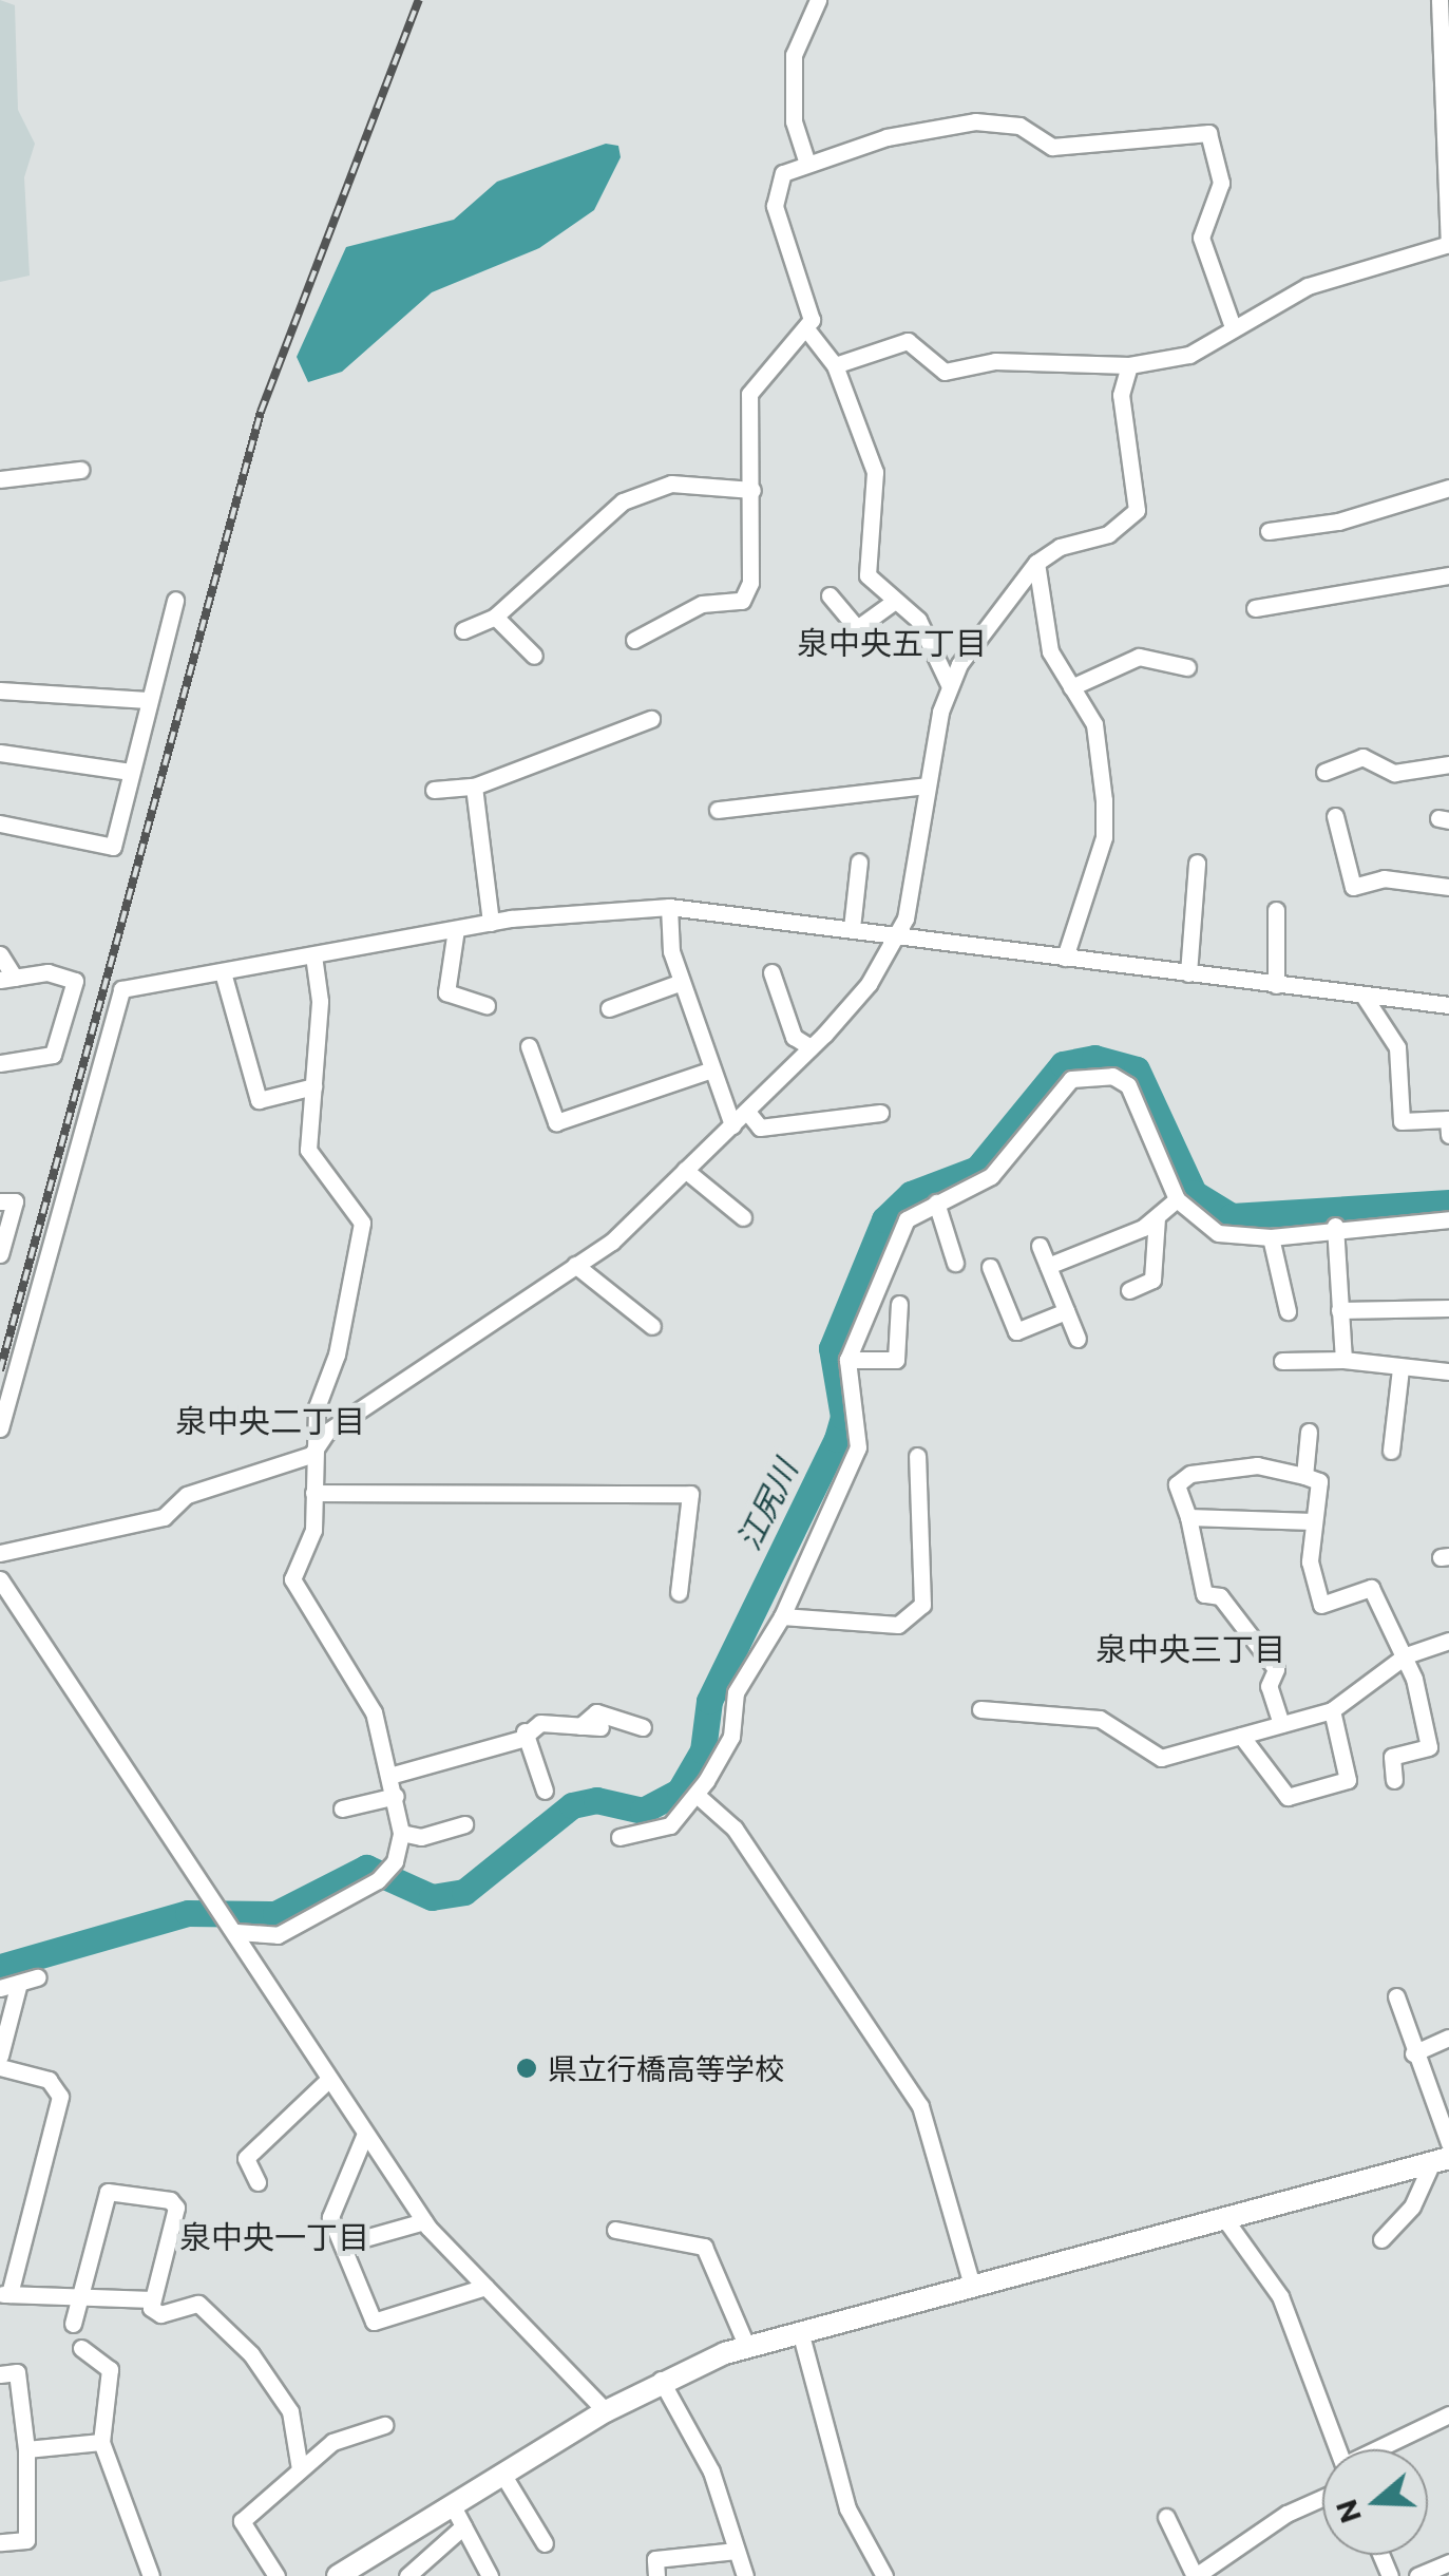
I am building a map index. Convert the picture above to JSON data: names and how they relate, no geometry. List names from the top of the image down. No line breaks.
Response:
{"districts":["泉中央五丁目","泉中央二丁目","泉中央三丁目","泉中央一丁目"],"water":["江尻川"],"places":["県立行橋高等学校"],"north":"left"}
